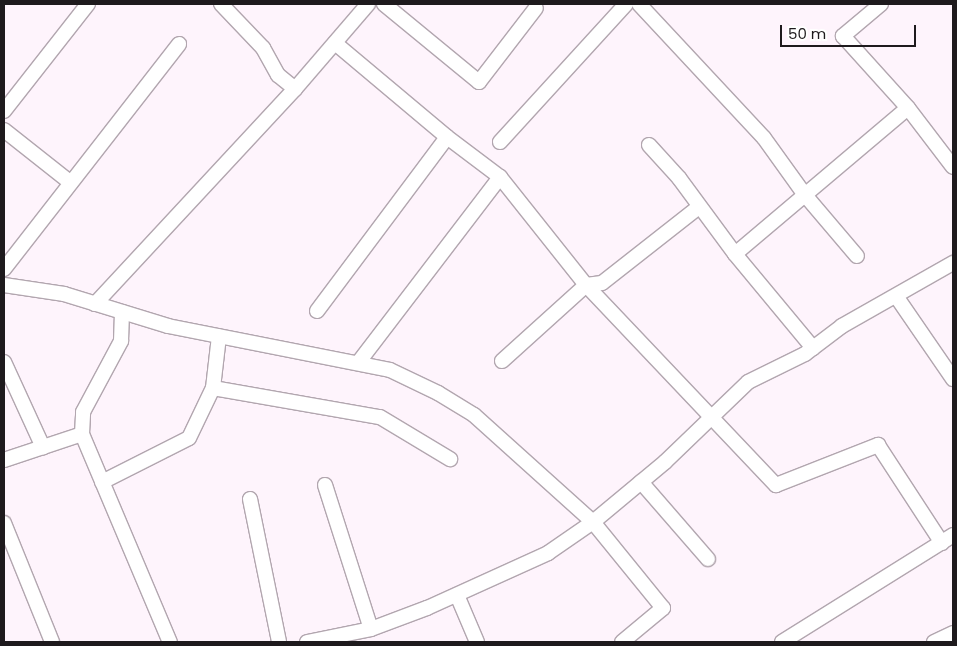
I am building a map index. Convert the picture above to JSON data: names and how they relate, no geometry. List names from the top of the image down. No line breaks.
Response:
{"scale_bar":"50 m"}
